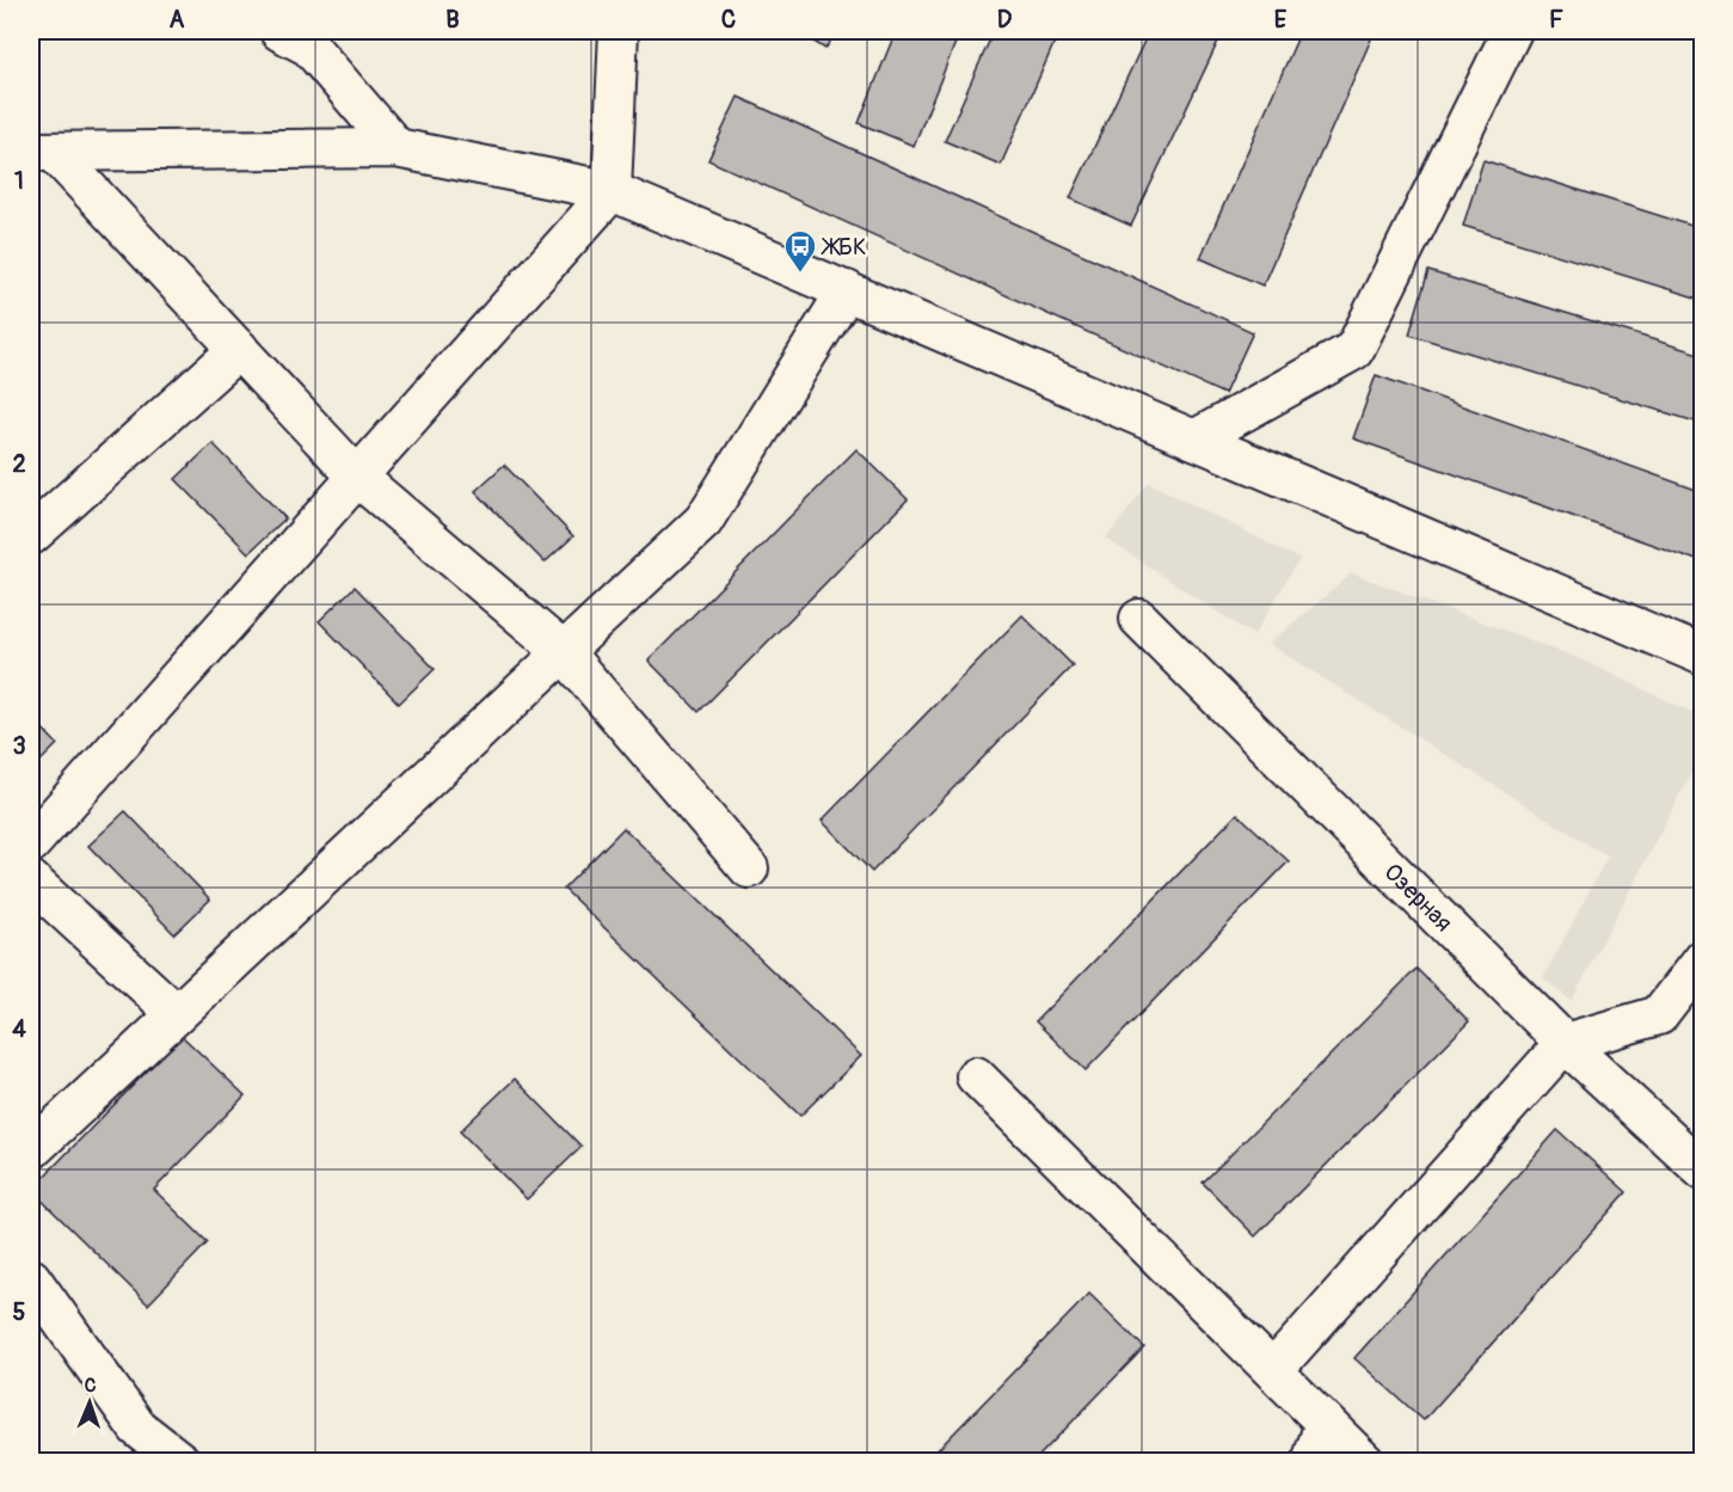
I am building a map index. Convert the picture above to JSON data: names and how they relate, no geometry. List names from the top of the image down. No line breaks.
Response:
{"streets":{"street":["Озерная"]},"places":{"bus stop":["ЖБК"]},"north":"top","grid":{"columns":["A","B","C","D","E","F"],"rows":["1","2","3","4","5"]}}
